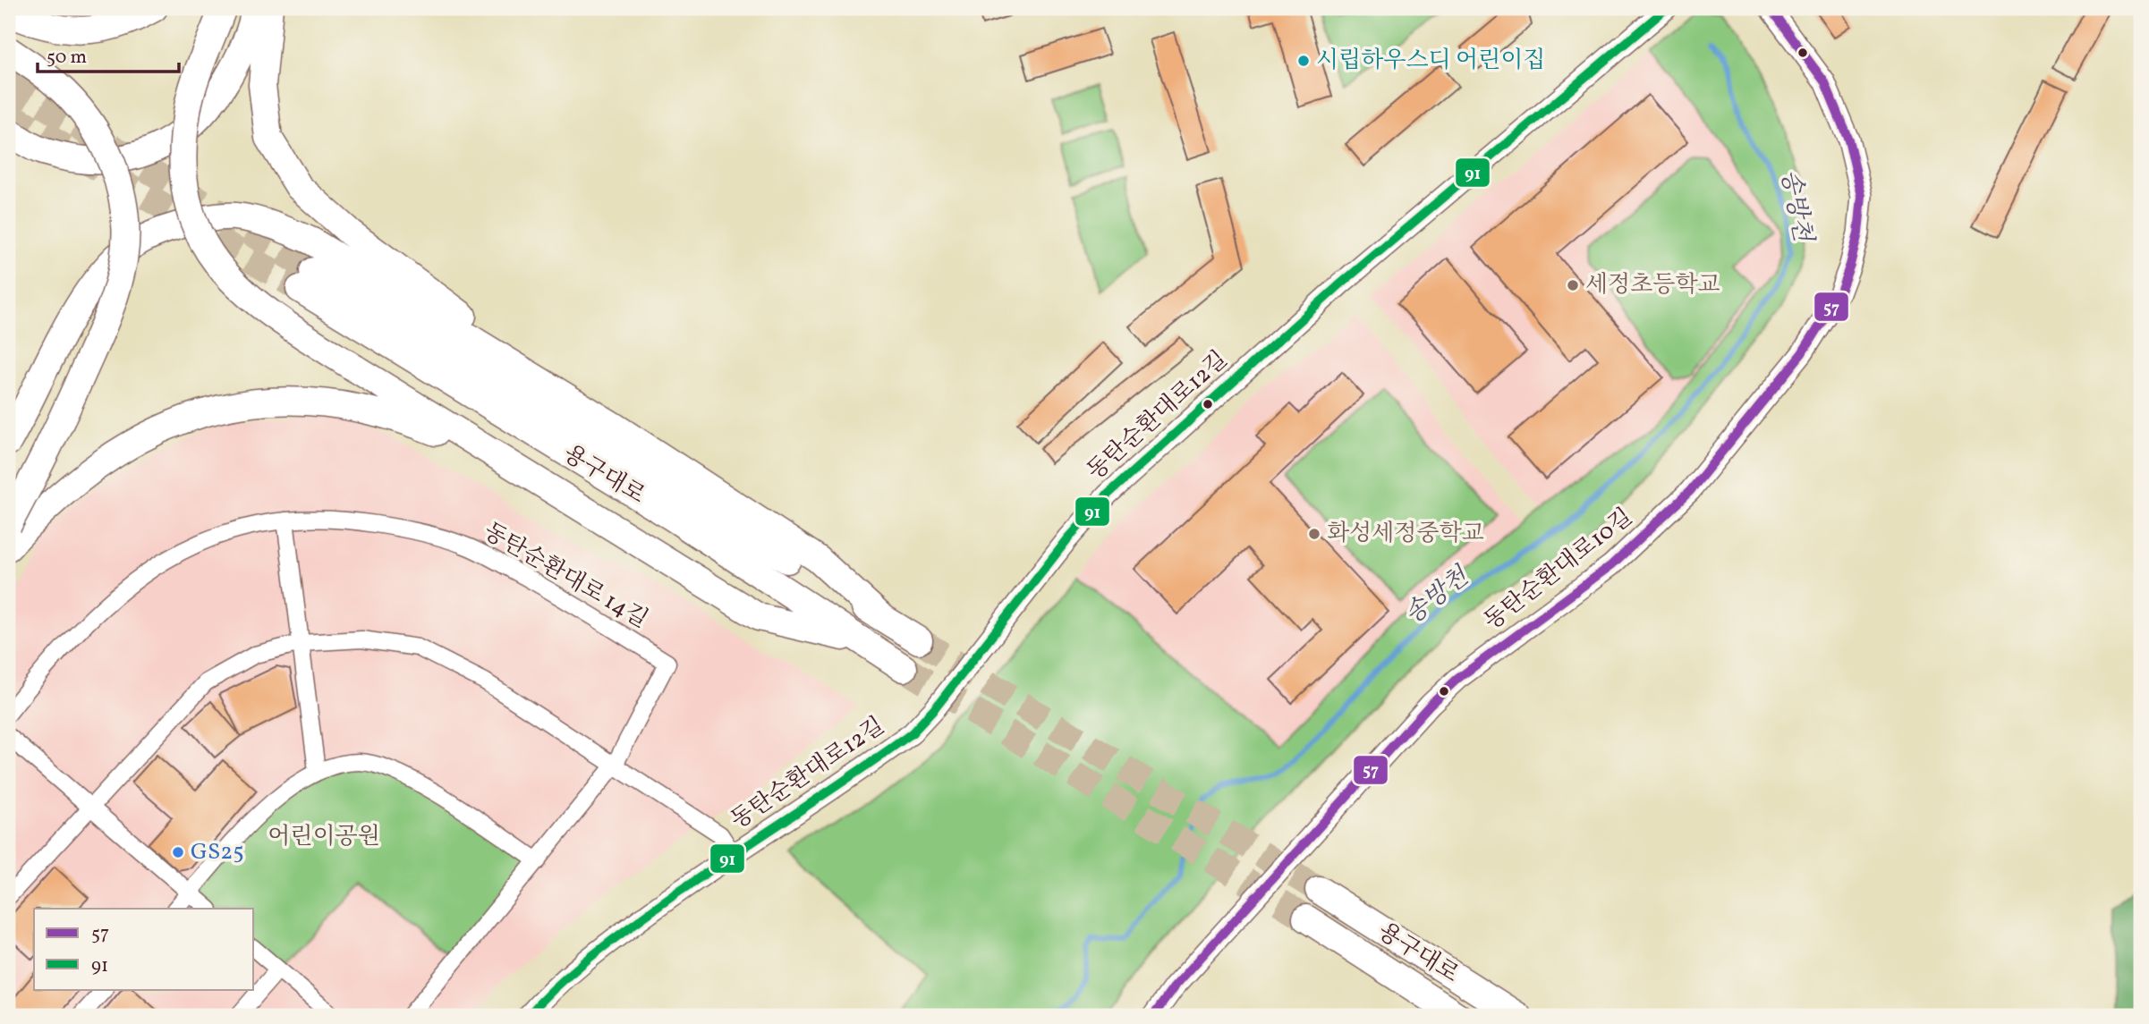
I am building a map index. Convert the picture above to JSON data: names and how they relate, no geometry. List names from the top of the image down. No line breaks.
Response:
{"streets":{"highway":["용구대로"],"street":["동탄순환대로12길","동탄순환대로10길","동탄순환대로 14길"]},"water":["송방천"],"parks":["어린이공원"],"places":["시립하우스디 어린이집","세정초등학교","화성세정중학교","GS25"],"lines":["transit line 57","transit line 91"],"legend":["57","91"],"scale_bar":"50 m"}
